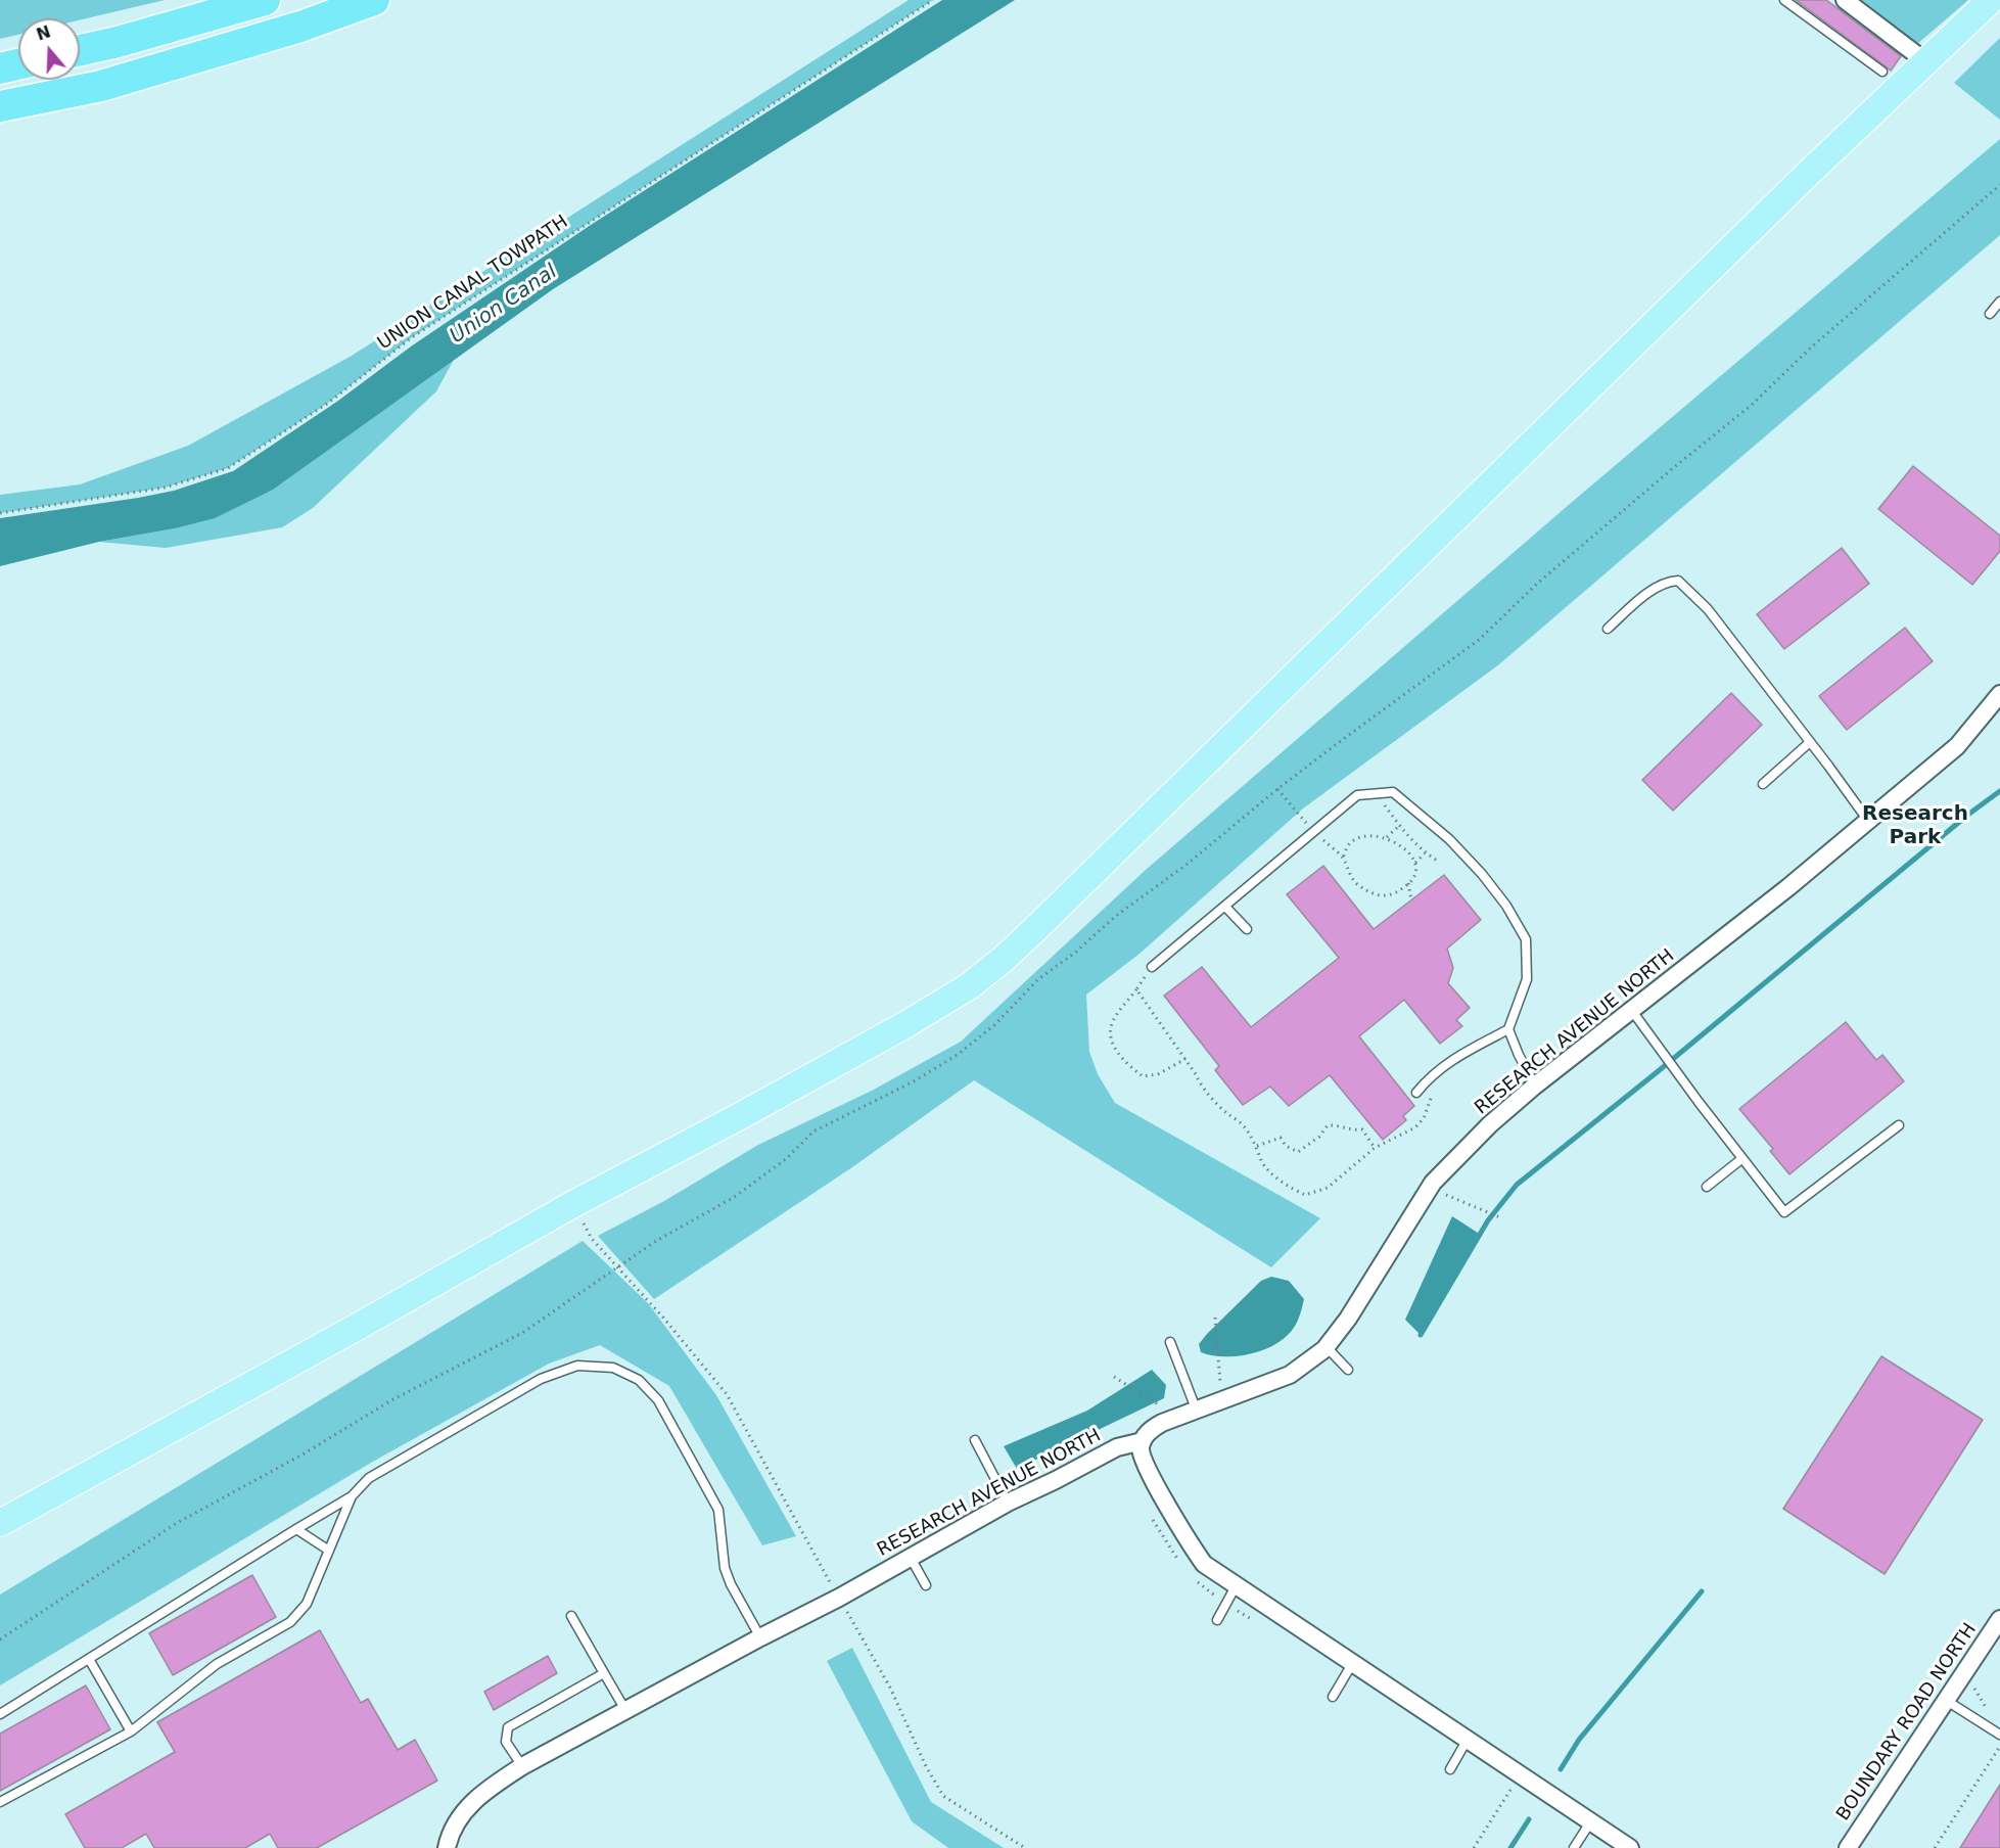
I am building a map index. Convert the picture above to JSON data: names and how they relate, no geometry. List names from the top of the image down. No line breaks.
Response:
{"streets":{"street":["RESEARCH AVENUE NORTH","BOUNDARY ROAD NORTH"],"path":["UNION CANAL TOWPATH"]},"districts":["Research Park"],"water":["Union Canal"],"north":"top"}
